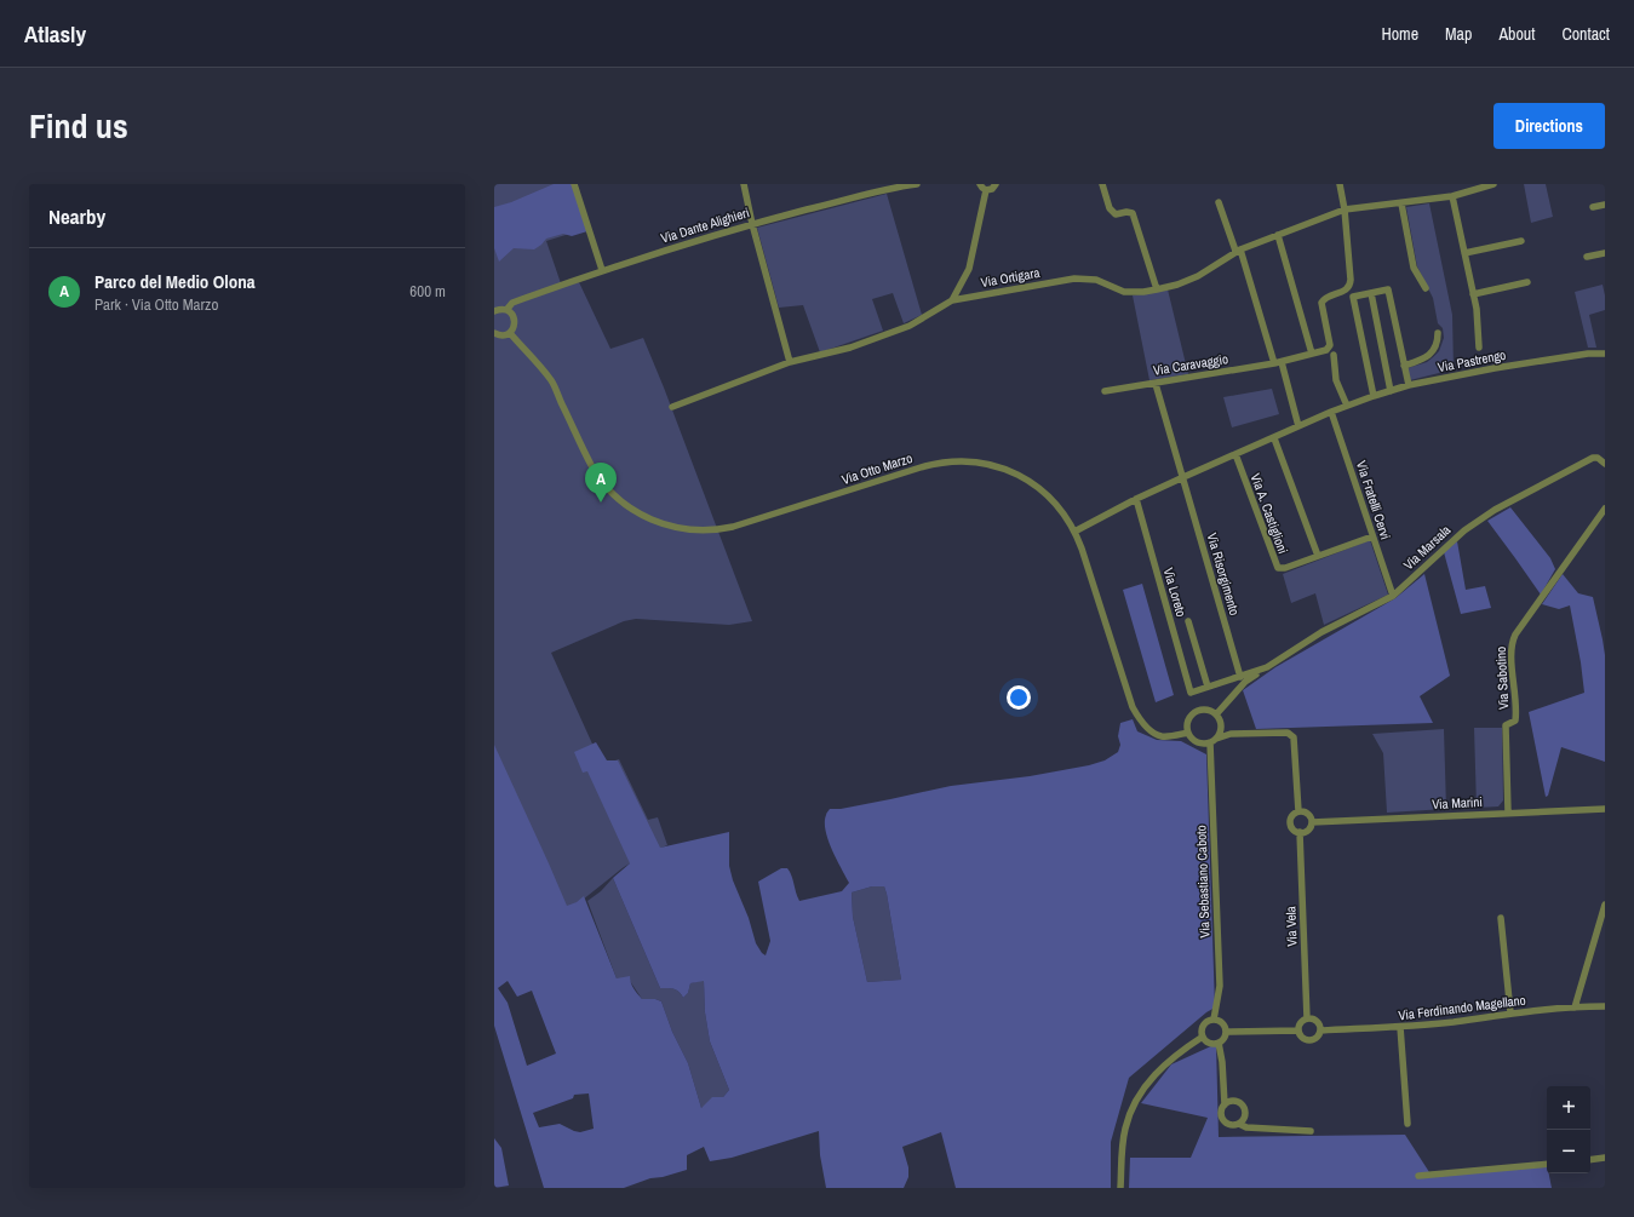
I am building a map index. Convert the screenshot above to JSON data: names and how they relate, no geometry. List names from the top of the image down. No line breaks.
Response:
{"streets":{"street":["Via Dante Alighieri","Via Ortigara","Via Pastrengo","Via Caravaggio","Via Otto Marzo","Via Fratelli Cervi","Via A. Castiglioni","Via Marsala","Via Risorgimento","Via Loreto","Via Sabotino","Via Marini","Via Sebastiano Caboto","Via Vela","Via Ferdinando Magellano"]},"crossings":[["Via Ortigara","Via Caravaggio"],["Via Pastrengo","Via Otto Marzo"],["Via Pastrengo","Via Fratelli Cervi"],["Via Pastrengo","Via A. Castiglioni"],["Via Pastrengo","Via Risorgimento"],["Via Pastrengo","Via Loreto"],["Via Caravaggio","Via Risorgimento"],["Via Otto Marzo","Via Marsala"],["Via Otto Marzo","Via Sebastiano Caboto"],["Via Otto Marzo","Via Vela"],["Via Fratelli Cervi","Via A. Castiglioni"],["Via Fratelli Cervi","Via Marsala"],["Via Marsala","Via Risorgimento"],["Via Marsala","Via Loreto"],["Via Marsala","Via Sebastiano Caboto"],["Via Marsala","Via Vela"],["Via Sabotino","Via Marini"],["Via Marini","Via Vela"],["Via Sebastiano Caboto","Via Vela"],["Via Sebastiano Caboto","Via Ferdinando Magellano"],["Via Vela","Via Ferdinando Magellano"]],"page":{"header":"Atlasly","nav":["Home","Map","About","Contact"],"title":"Find us","buttons":"Directions","heading":"Nearby","list":[{"mark":"A","name":"Parco del Medio Olona","note":"Park · Via Otto Marzo","value":"600 m"}],"pins":"A","map_buttons":["+","−"]}}
